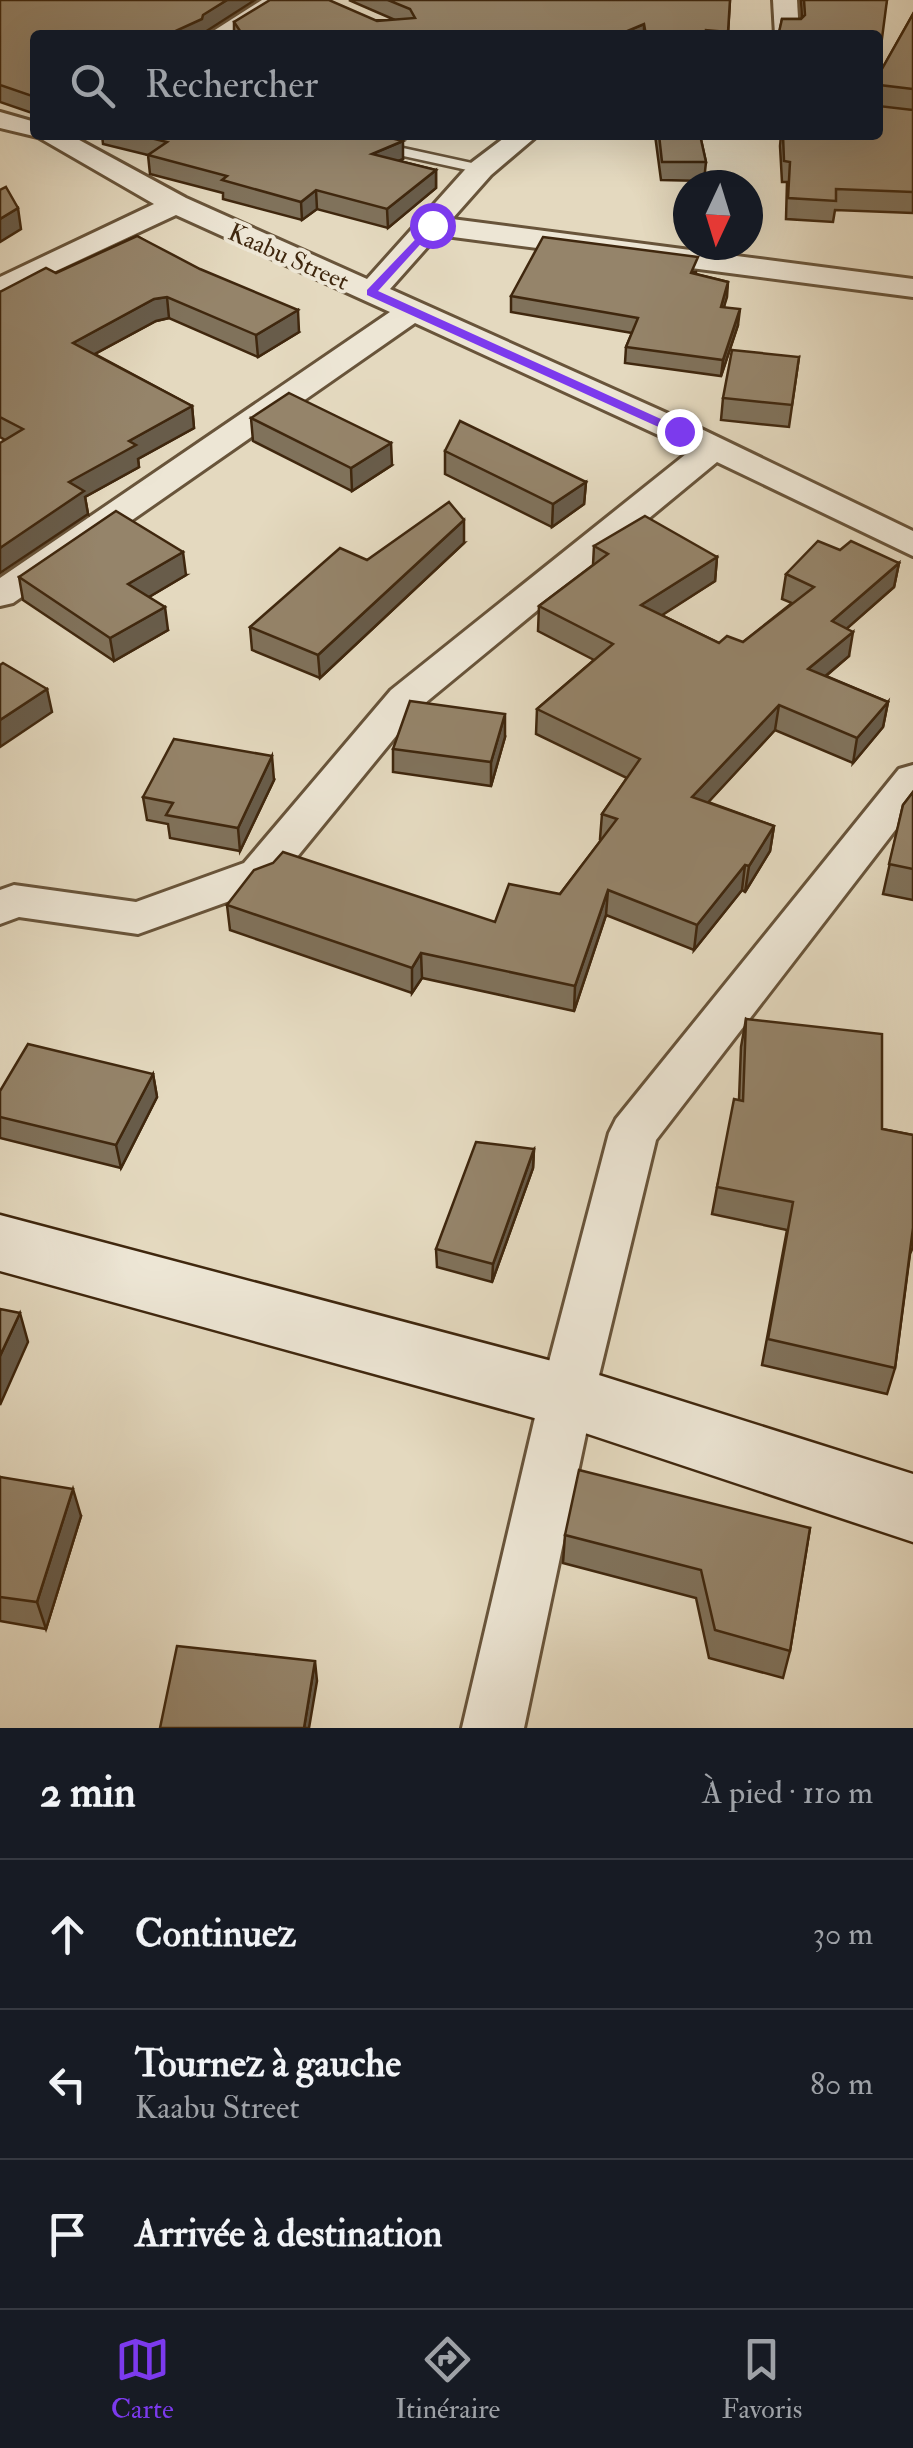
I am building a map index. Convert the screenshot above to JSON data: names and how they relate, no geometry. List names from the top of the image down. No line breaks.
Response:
{"streets":{"street":["Kaabu Street"]},"north":"bottom","page":{"search":"Rechercher","heading":["2 min","À pied · 110 m"],"list":[["Continuez","30 m"],["Tournez à gauche","Kaabu Street","80 m"],"Arrivée à destination"],"nav":["Carte","Itinéraire","Favoris"]}}
